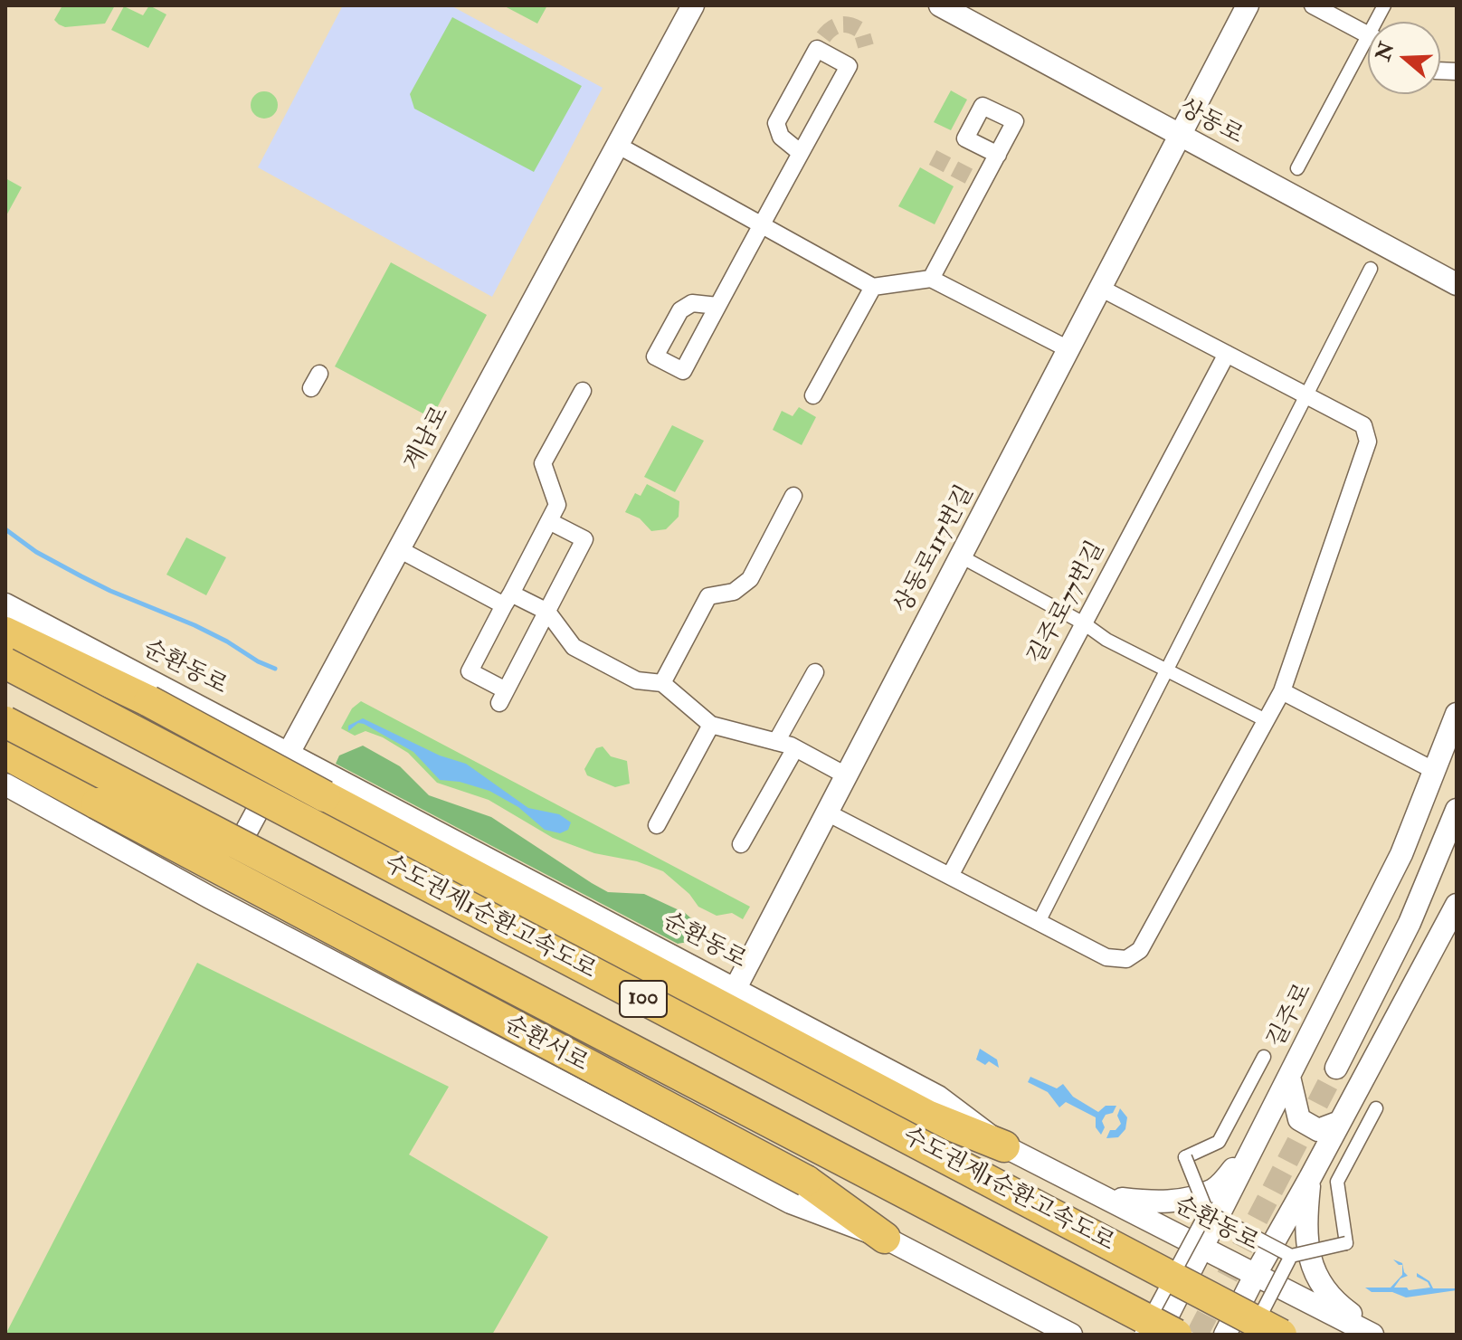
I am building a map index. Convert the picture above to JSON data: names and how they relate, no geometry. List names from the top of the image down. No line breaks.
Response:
{"streets":{"highway":["수도권제1순환고속도로","100"],"street":["상동로","계남로","상동로117번길","길주로77번길","순환동로","길주로","순환서로"]},"crossings":[["상동로","상동로117번길"],["계남로","순환동로"],["계남로","순환서로"],["상동로117번길","순환동로"],["순환동로","길주로"]],"north":"left"}
